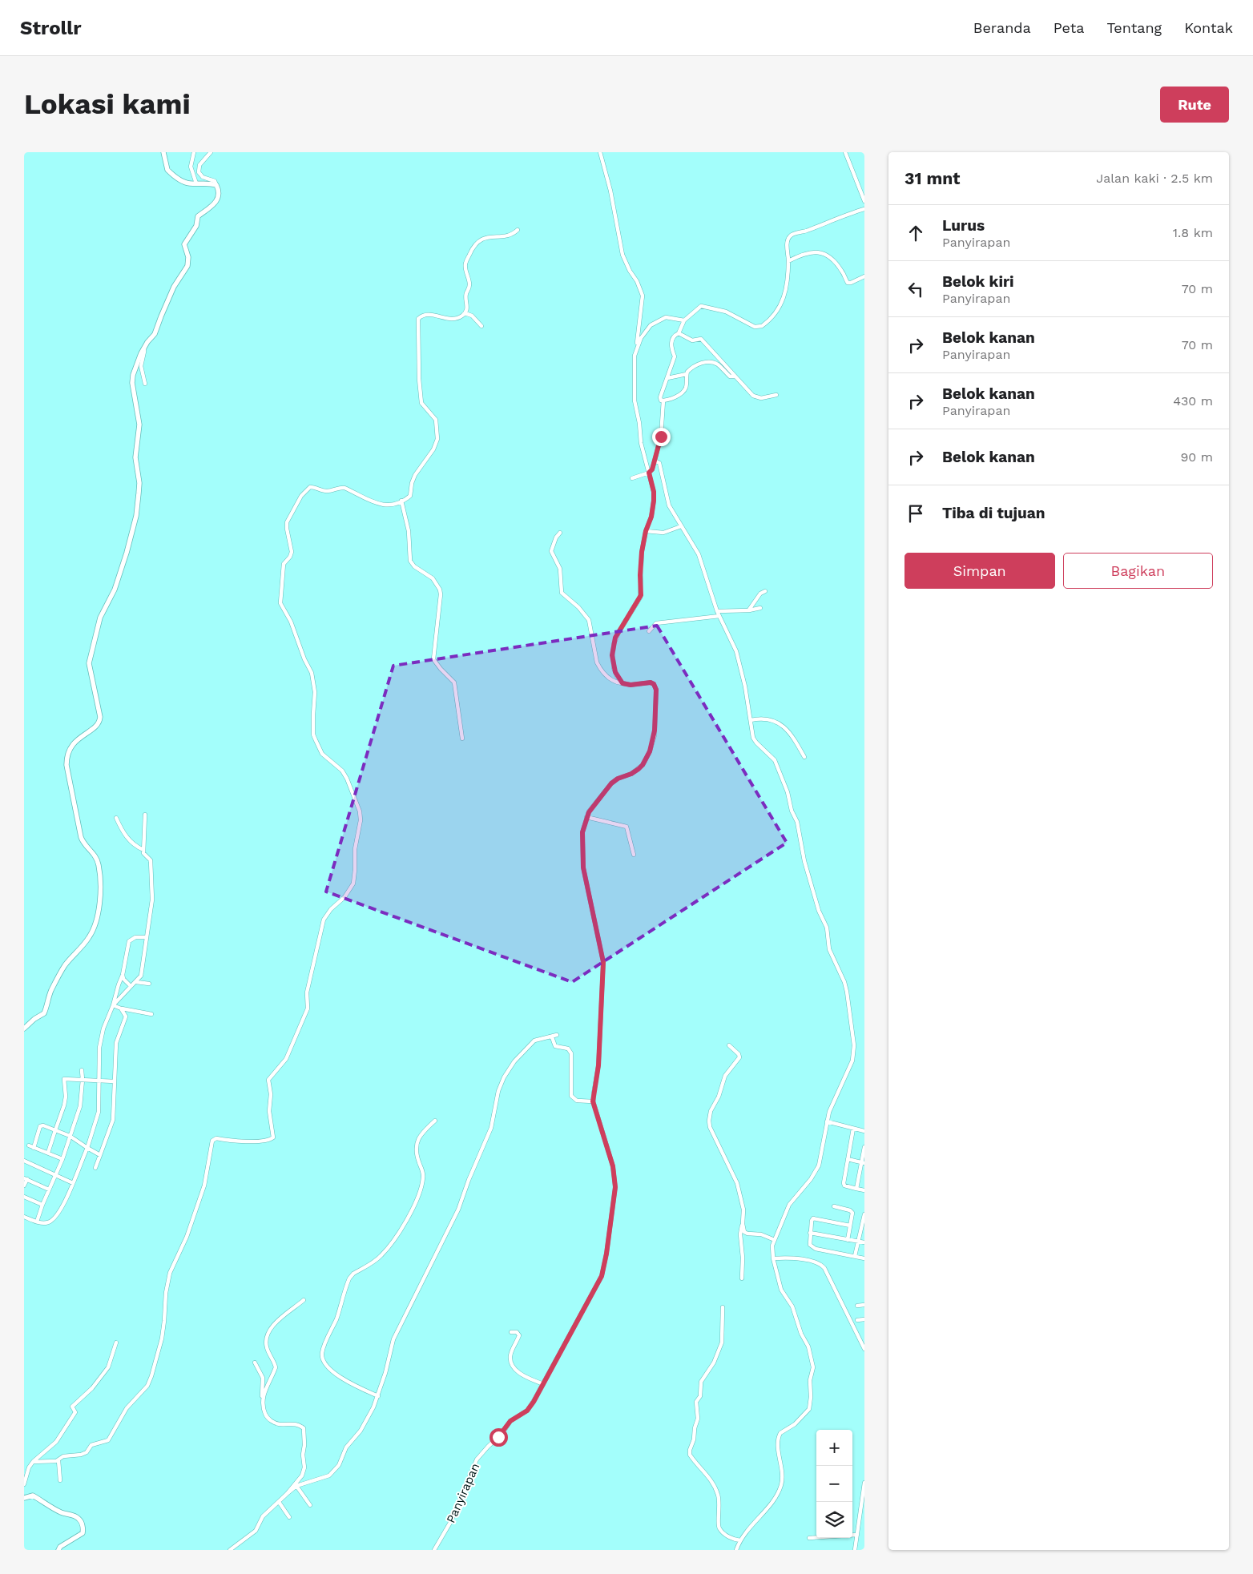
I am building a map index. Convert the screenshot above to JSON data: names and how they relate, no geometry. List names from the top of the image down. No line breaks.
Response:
{"streets":{"street":["Panyirapan"]},"page":{"header":"Strollr","nav":["Beranda","Peta","Tentang","Kontak"],"buttons":["Rute",["Simpan","Bagikan"]],"title":"Lokasi kami","heading":["31 mnt","Jalan kaki · 2.5 km"],"list":[["Lurus","Panyirapan","1.8 km"],["Belok kiri","Panyirapan","70 m"],["Belok kanan","Panyirapan","70 m"],["Belok kanan","Panyirapan","430 m"],["Belok kanan","90 m"],"Tiba di tujuan"],"map_buttons":["+","−"]}}
